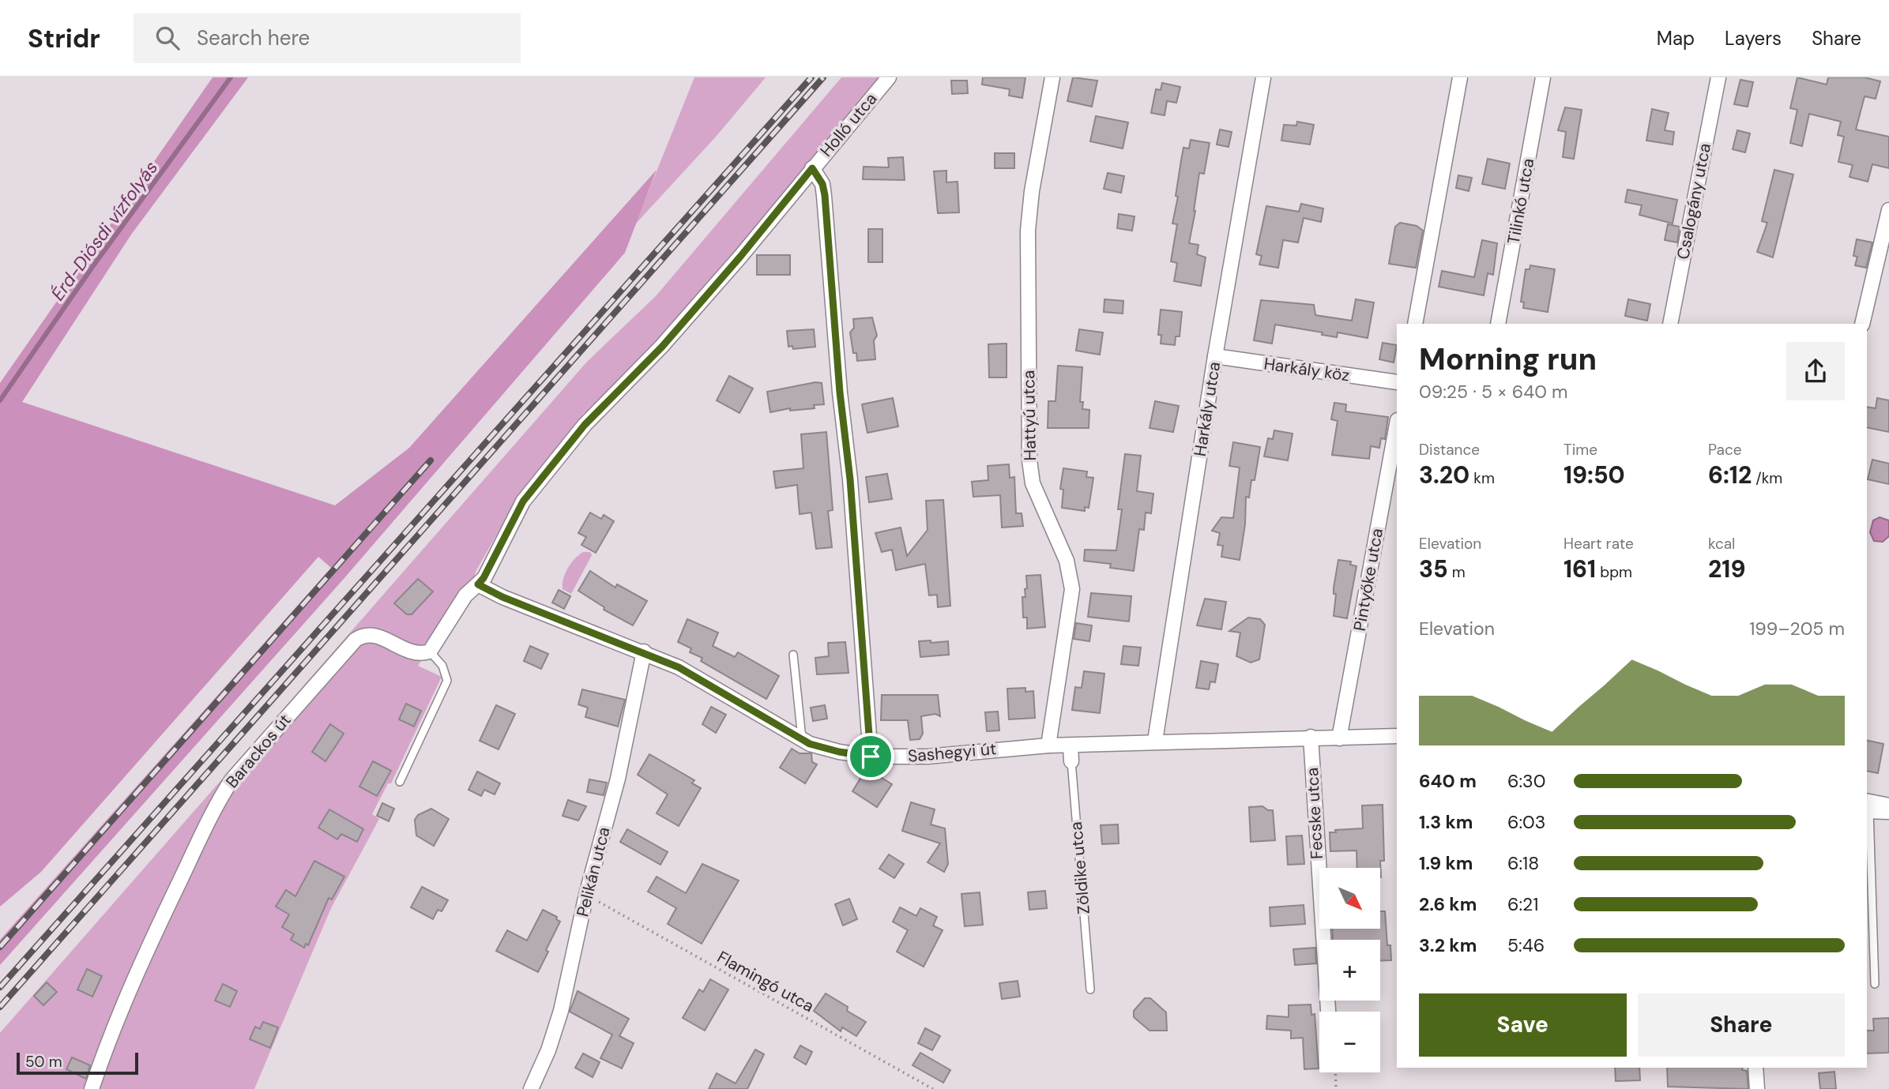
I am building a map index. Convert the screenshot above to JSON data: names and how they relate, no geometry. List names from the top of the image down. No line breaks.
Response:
{"streets":{"street":["Holló utca","Tilinkó utca","Csalogány utca","Harkály köz","Harkály utca","Hattyú utca","Pintyőke utca","Barackos út","Sashegyi út","Fecske utca","Zöldike utca","Pelikán utca"],"path":["Flamingó utca"]},"crossings":[["Holló utca","Sashegyi út"],["Harkály köz","Harkály utca"],["Harkály utca","Sashegyi út"],["Hattyú utca","Sashegyi út"],["Pintyőke utca","Sashegyi út"],["Sashegyi út","Fecske utca"],["Sashegyi út","Zöldike utca"],["Sashegyi út","Pelikán utca"],["Pelikán utca","Flamingó utca"]],"water":["Érd-Diósdi vízfolyás"],"scale_bar":"50 m","north":"bottom right","page":{"header":"Stridr","search":"Search here","nav":["Map","Layers","Share"],"heading":["Morning run","09:25 · 5 × 640 m"],"stats":[["Distance","3.20 km"],["Time","19:50"],["Pace","6:12 /km"],["Elevation","35 m"],["Heart rate","161 bpm"],["kcal","219"]],"chart":["Elevation","199–205 m"],"list":[{"name":"640 m","note":"6:30"},{"name":"1.3 km","note":"6:03"},{"name":"1.9 km","note":"6:18"},{"name":"2.6 km","note":"6:21"},{"name":"3.2 km","note":"5:46"}],"map_buttons":["+","−"],"buttons":["Save","Share"],"scale":"50 m"}}
